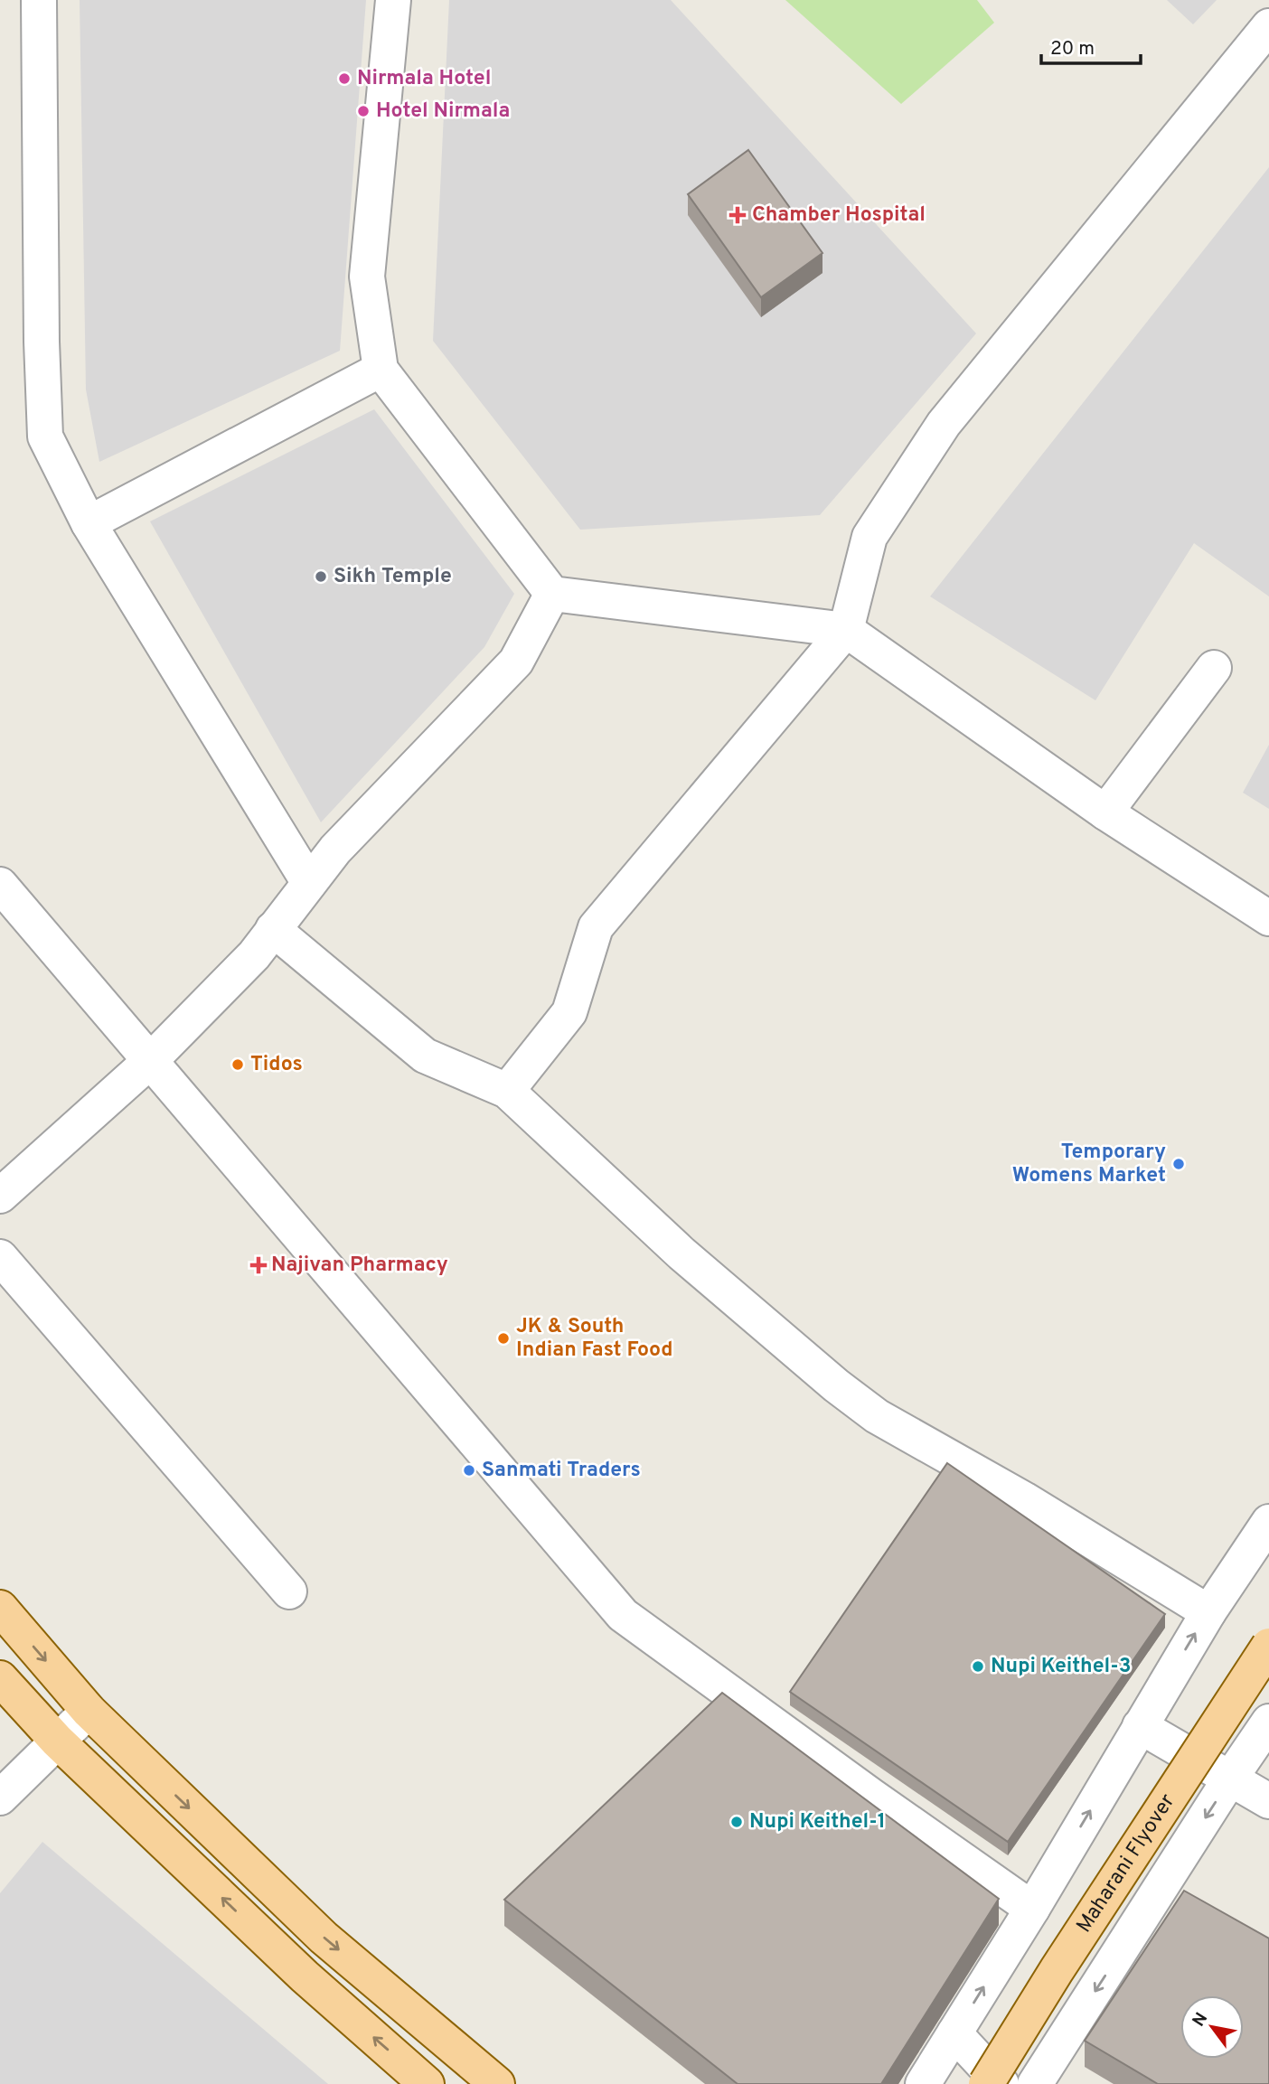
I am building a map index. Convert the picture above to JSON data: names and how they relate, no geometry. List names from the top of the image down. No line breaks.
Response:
{"streets":{"main road":["Maharani Flyover"]},"places":{"other":["Nirmala Hotel","Hotel Nirmala","Sikh Temple","Tidos","Temporary Womens Market","JK & South Indian Fast Food","Sanmati Traders","Nupi Keithel-3","Nupi Keithel-1"],"health":["Chamber Hospital","Najivan Pharmacy"]},"scale_bar":"20 m","north":"top left"}
